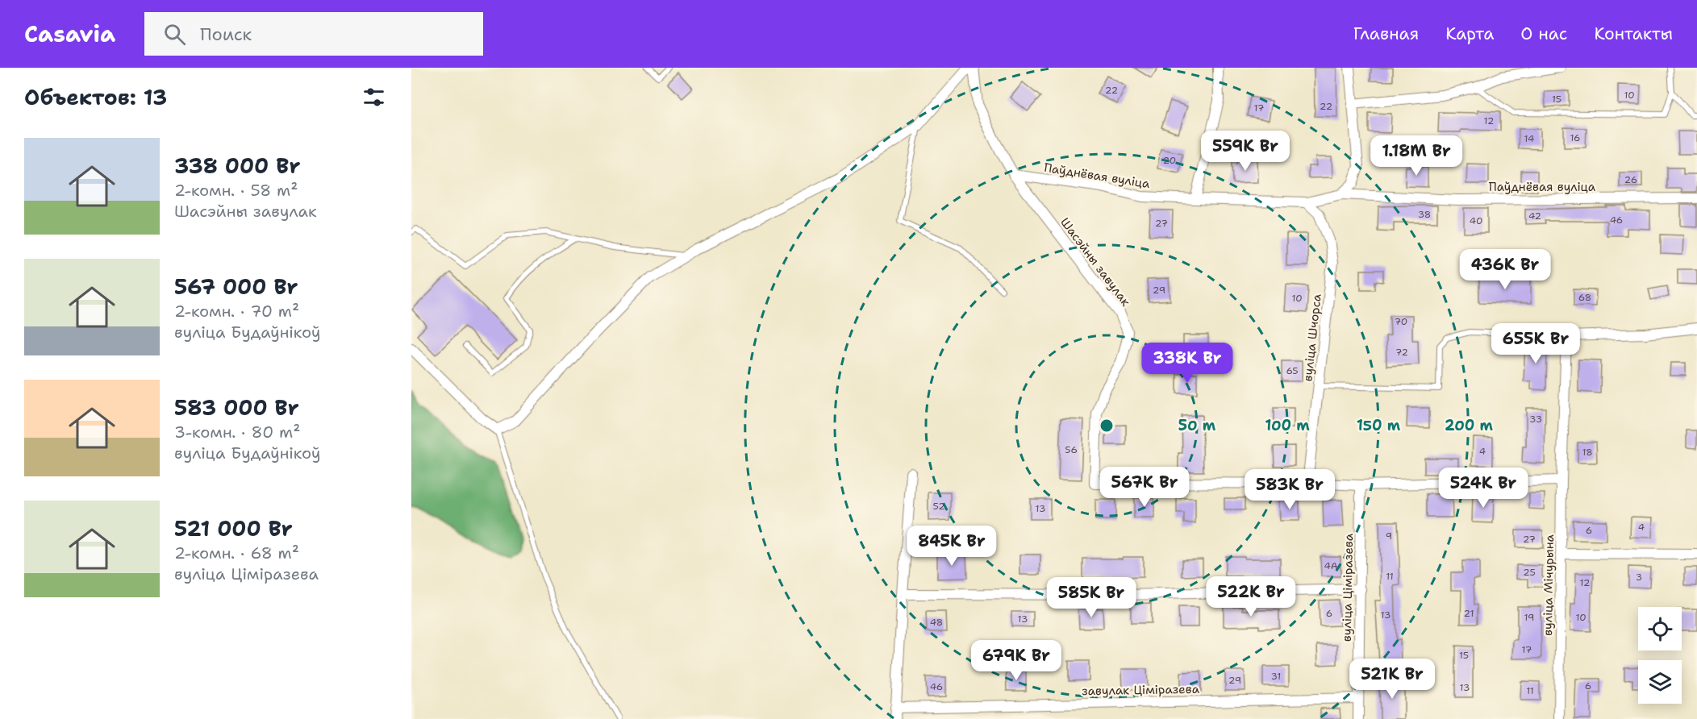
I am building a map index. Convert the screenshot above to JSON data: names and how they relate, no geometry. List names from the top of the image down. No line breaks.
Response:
{"streets":{"street":["Паўднёвая вуліца","Шасэйны завулак","вуліца Шчорса","вуліца Мічурына","вуліца Ціміразева","завулак Ціміразева"]},"crossings":[["Паўднёвая вуліца","Шасэйны завулак"],["Паўднёвая вуліца","вуліца Шчорса"],["Шасэйны завулак","вуліца Шчорса"],["вуліца Ціміразева","завулак Ціміразева"]],"house_numbers":["22","10","15","22","17","12","16","14","20","26","38","42","46","40","27","29","68","10","70","72","65","33","56","4","18","52","13","4","6","9","27","4А","25","11","3","12","6","21","13","19","10","13","48","17","15","31","29","6","46","13","11"],"page":{"header":"Casavia","search":"Поиск","nav":["Главная","Карта","О нас","Контакты"],"heading":"Объектов: 13","list":[{"name":"338 000 Br","note":"2-комн. · 58 m² · Шасэйны завулак"},{"name":"567 000 Br","note":"2-комн. · 70 m² · вуліца Будаўнікоў"},{"name":"583 000 Br","note":"3-комн. · 80 m² · вуліца Будаўнікоў"},{"name":"521 000 Br","note":"2-комн. · 68 m² · вуліца Ціміразева"}],"price":["559K Br","1.18M Br","436K Br","655K Br","338K Br","567K Br","524K Br","583K Br","845K Br","522K Br","585K Br","679K Br","521K Br"]},"rings":["50 m","100 m","150 m","200 m"]}
